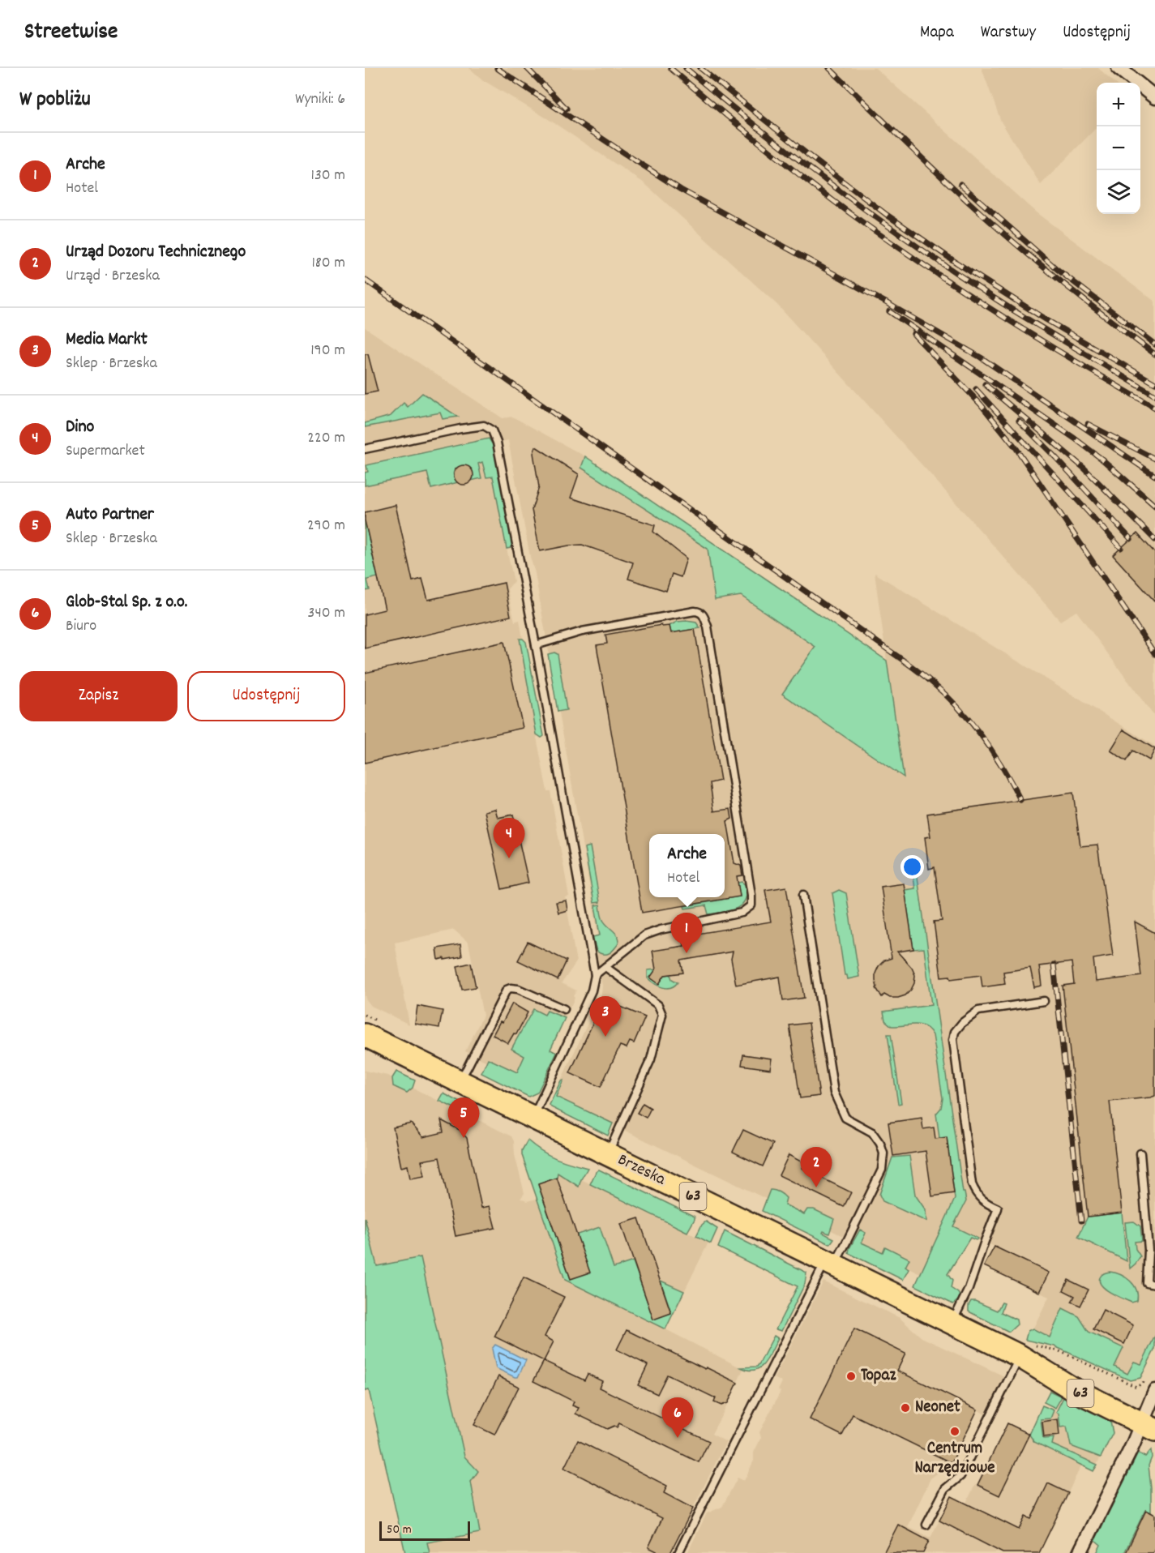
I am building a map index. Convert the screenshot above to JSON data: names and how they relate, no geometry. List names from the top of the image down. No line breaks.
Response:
{"streets":{"main road":["Brzeska","63"]},"places":["Topaz","Neonet","Centrum Narzędziowe"],"scale_bar":"50 m","page":{"header":"Streetwise","nav":["Mapa","Warstwy","Udostępnij"],"heading":["W pobliżu","Wyniki: 6"],"map_buttons":["+","−"],"list":[{"mark":"1","name":"Arche","note":"Hotel","value":"130 m"},{"mark":"2","name":"Urząd Dozoru Technicznego","note":"Urząd · Brzeska","value":"180 m"},{"mark":"3","name":"Media Markt","note":"Sklep · Brzeska","value":"190 m"},{"mark":"4","name":"Dino","note":"Supermarket","value":"220 m"},{"mark":"5","name":"Auto Partner","note":"Sklep · Brzeska","value":"290 m"},{"mark":"6","name":"Glob-Stal Sp. z o.o.","note":"Biuro","value":"340 m"}],"buttons":["Zapisz","Udostępnij"],"pins":["4","1","3","5","2","6"],"popup":["Arche","Hotel"],"scale":"50 m"}}
